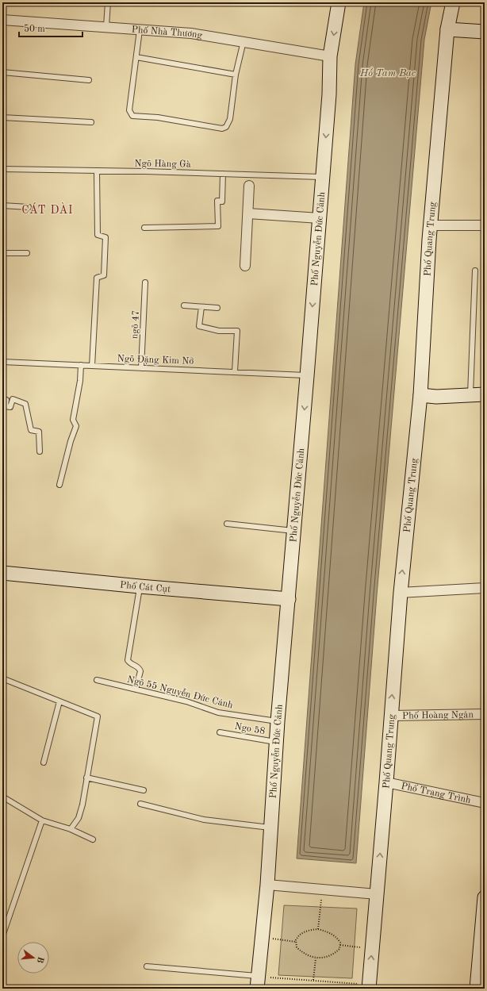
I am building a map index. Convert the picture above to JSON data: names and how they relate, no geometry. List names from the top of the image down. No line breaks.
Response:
{"streets":{"main road":["Phố Nguyễn Đức Cảnh","Phố Quang Trung","Phố Cát Cụt"],"street":["Phố Nhà Thương","Phố Hoàng Ngân","Phố Trạng Trình"],"lane":["Ngõ Hàng Gà","ngõ 47","Ngõ Đặng Kim Nở","Ngõ 55 Nguyễn Đức Cảnh","Ngo 58"]},"crossings":[["Phố Nhà Thương","Phố Nguyễn Đức Cảnh"],["Ngõ Hàng Gà","Phố Nguyễn Đức Cảnh"],["Phố Nguyễn Đức Cảnh","Ngõ Đặng Kim Nở"],["Phố Nguyễn Đức Cảnh","Phố Cát Cụt"],["Phố Nguyễn Đức Cảnh","Ngõ 55 Nguyễn Đức Cảnh"],["Phố Nguyễn Đức Cảnh","Ngo 58"],["Phố Quang Trung","Phố Hoàng Ngân"],["Phố Quang Trung","Phố Trạng Trình"],["ngõ 47","Ngõ Đặng Kim Nở"]],"one_way":["Phố Nguyễn Đức Cảnh","Phố Quang Trung"],"districts":["CÁT DÀI"],"water":["Hồ Tam Bạc"],"scale_bar":"50 m","north":"right"}
